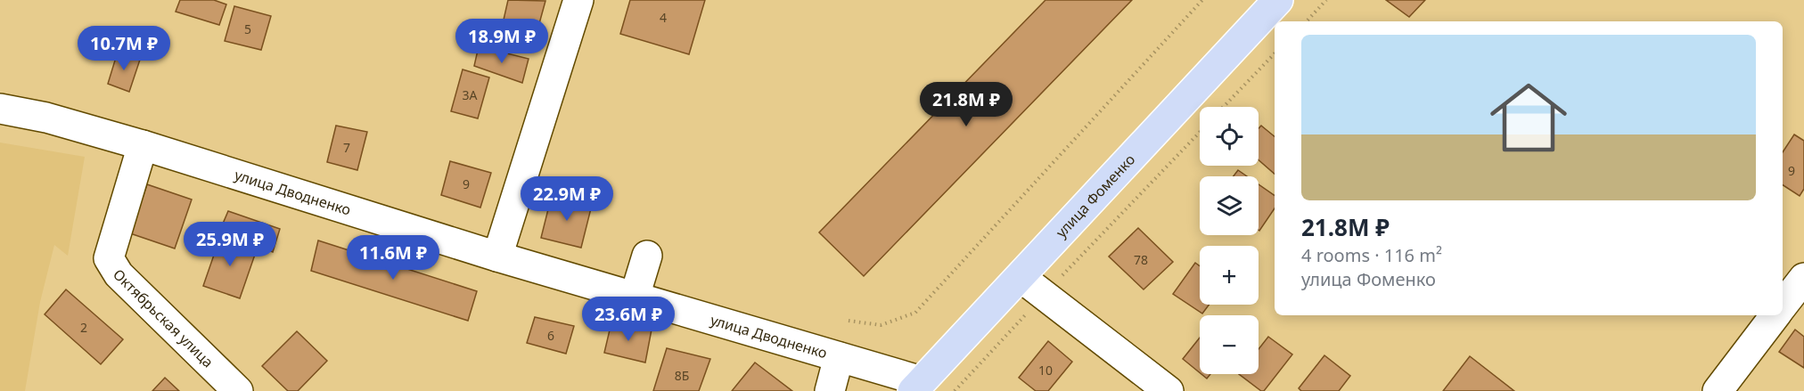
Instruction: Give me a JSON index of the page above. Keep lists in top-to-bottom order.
{
  "streets": {
    "main road": ["улица Фоменко"],
    "street": ["улица Дводненко", "Октябрьская улица"]
  },
  "crossings": [
    ["улица Дводненко", "улица Фоменко"],
    ["улица Дводненко", "Октябрьская улица"]
  ],
  "house_numbers": [
    "4",
    "5",
    "3А",
    "7",
    "9",
    "9",
    "78",
    "2",
    "6",
    "10",
    "8Б"
  ],
  "page": {
    "price": [
      "18.9M ₽",
      "10.7M ₽",
      "21.8M ₽",
      "22.9M ₽",
      "25.9M ₽",
      "11.6M ₽",
      "23.6M ₽"
    ],
    "list": [
      {
        "name": "21.8M ₽",
        "note": "4 rooms · 116 m² · улица Фоменко"
      }
    ],
    "map_buttons": ["+", "−"]
  }
}
